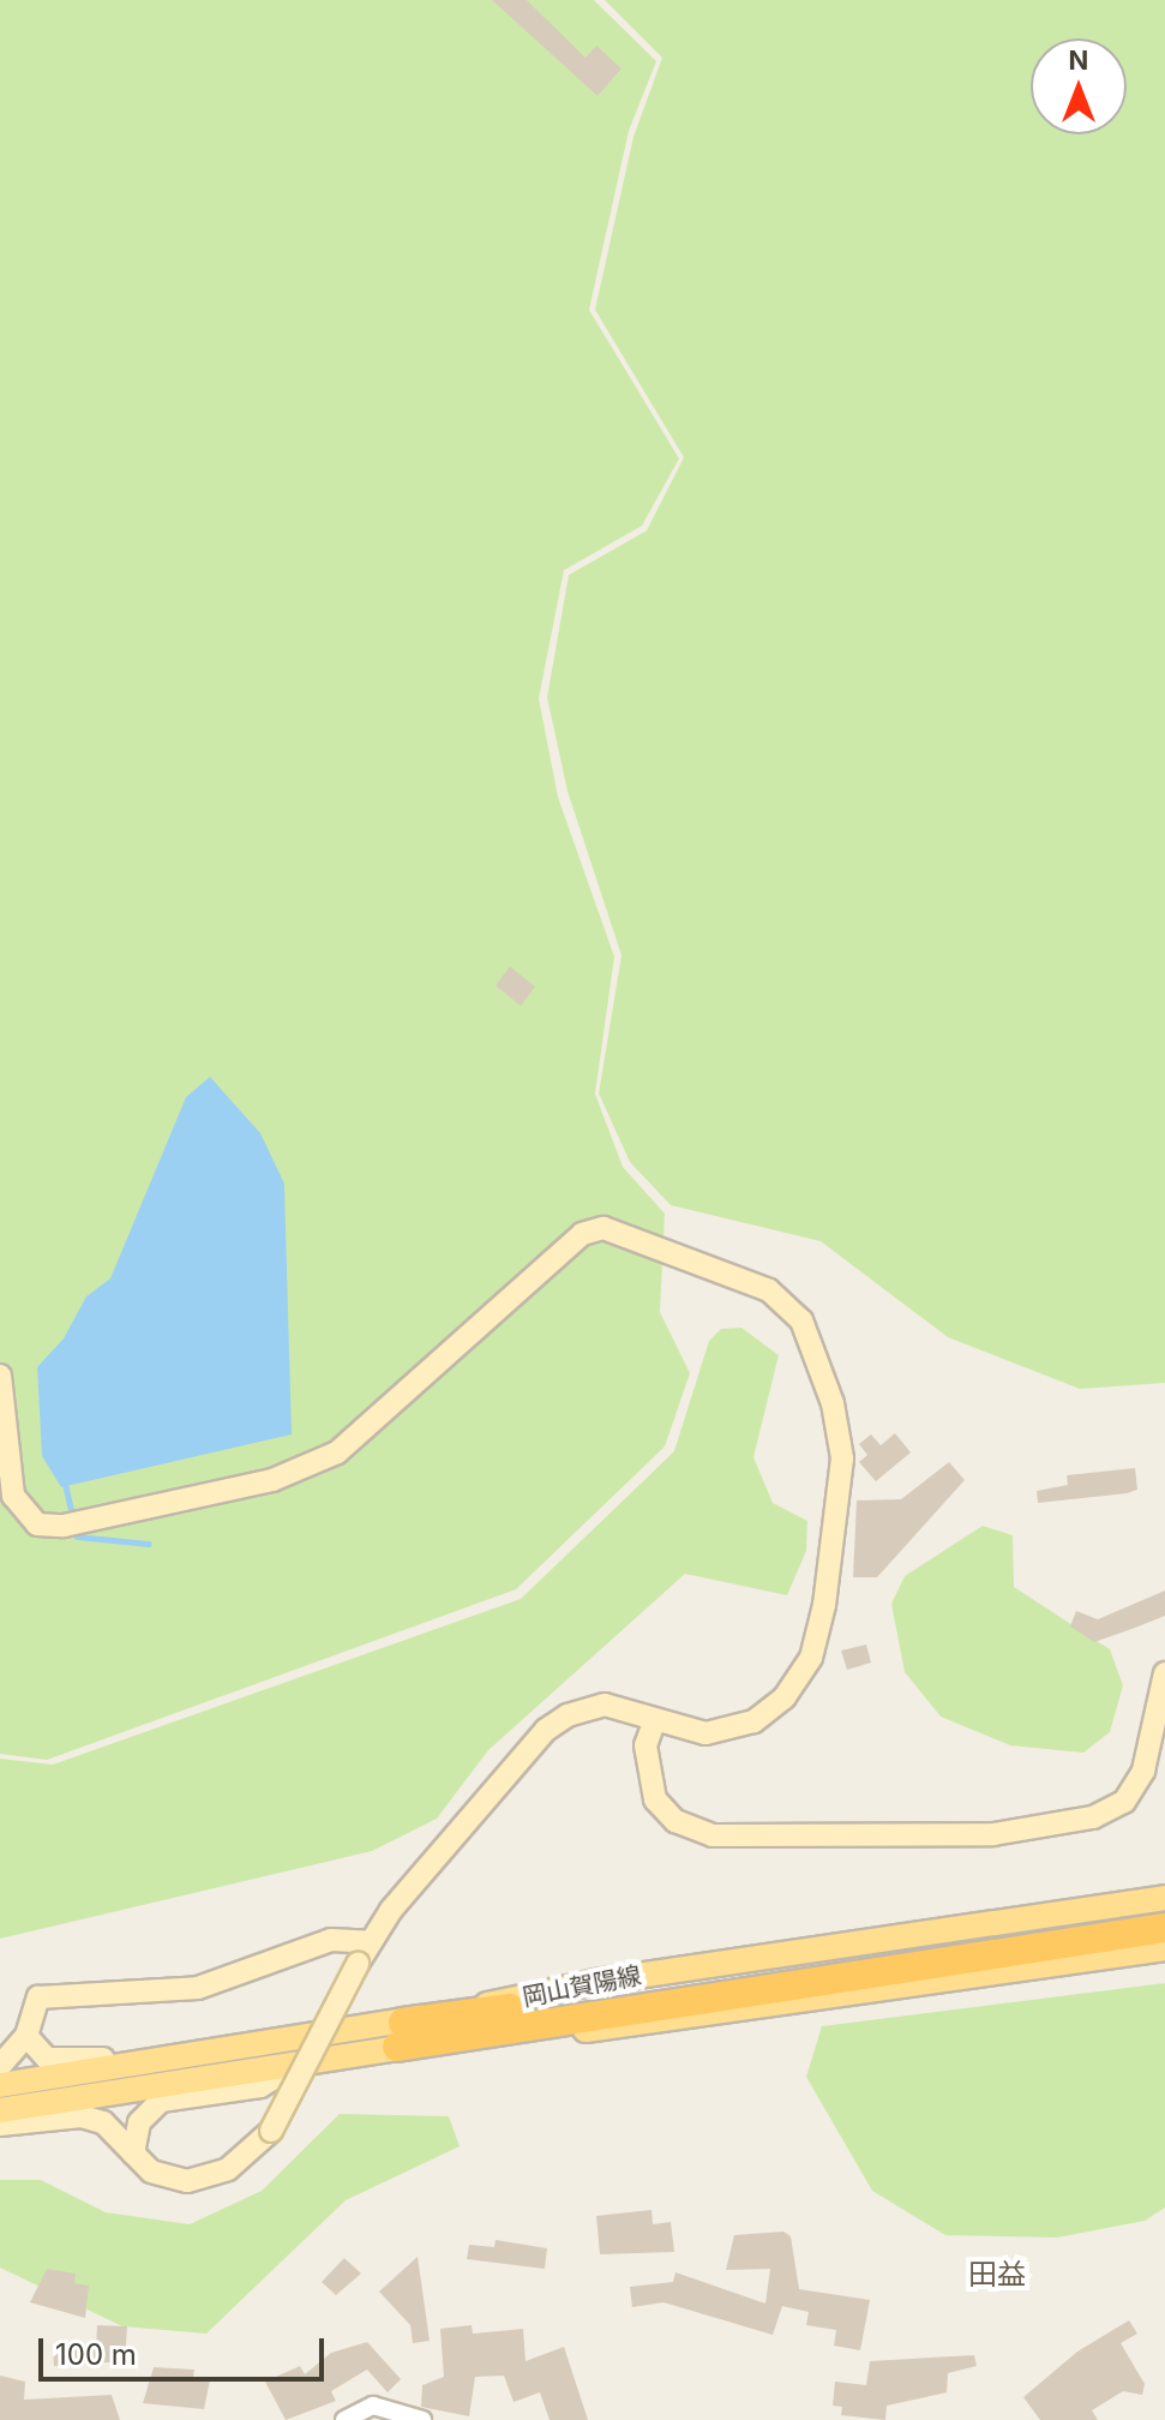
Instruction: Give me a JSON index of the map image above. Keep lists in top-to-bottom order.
{
  "streets": {
    "main road": ["岡山賀陽線"]
  },
  "districts": ["田益"],
  "scale_bar": "100 m",
  "north": "top"
}
